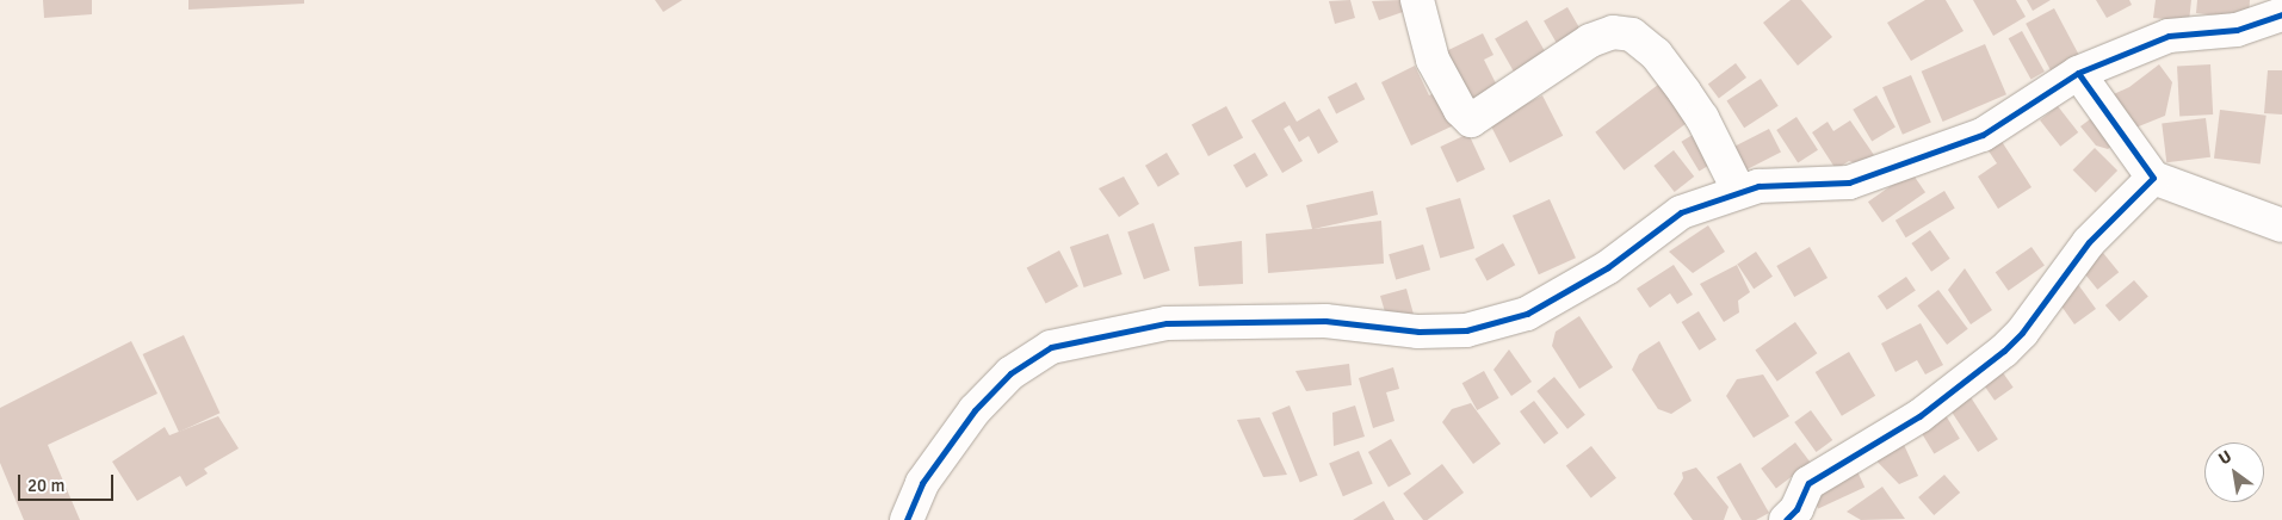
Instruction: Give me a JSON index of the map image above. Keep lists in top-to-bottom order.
{
  "scale_bar": "20 m",
  "north": "top left"
}
